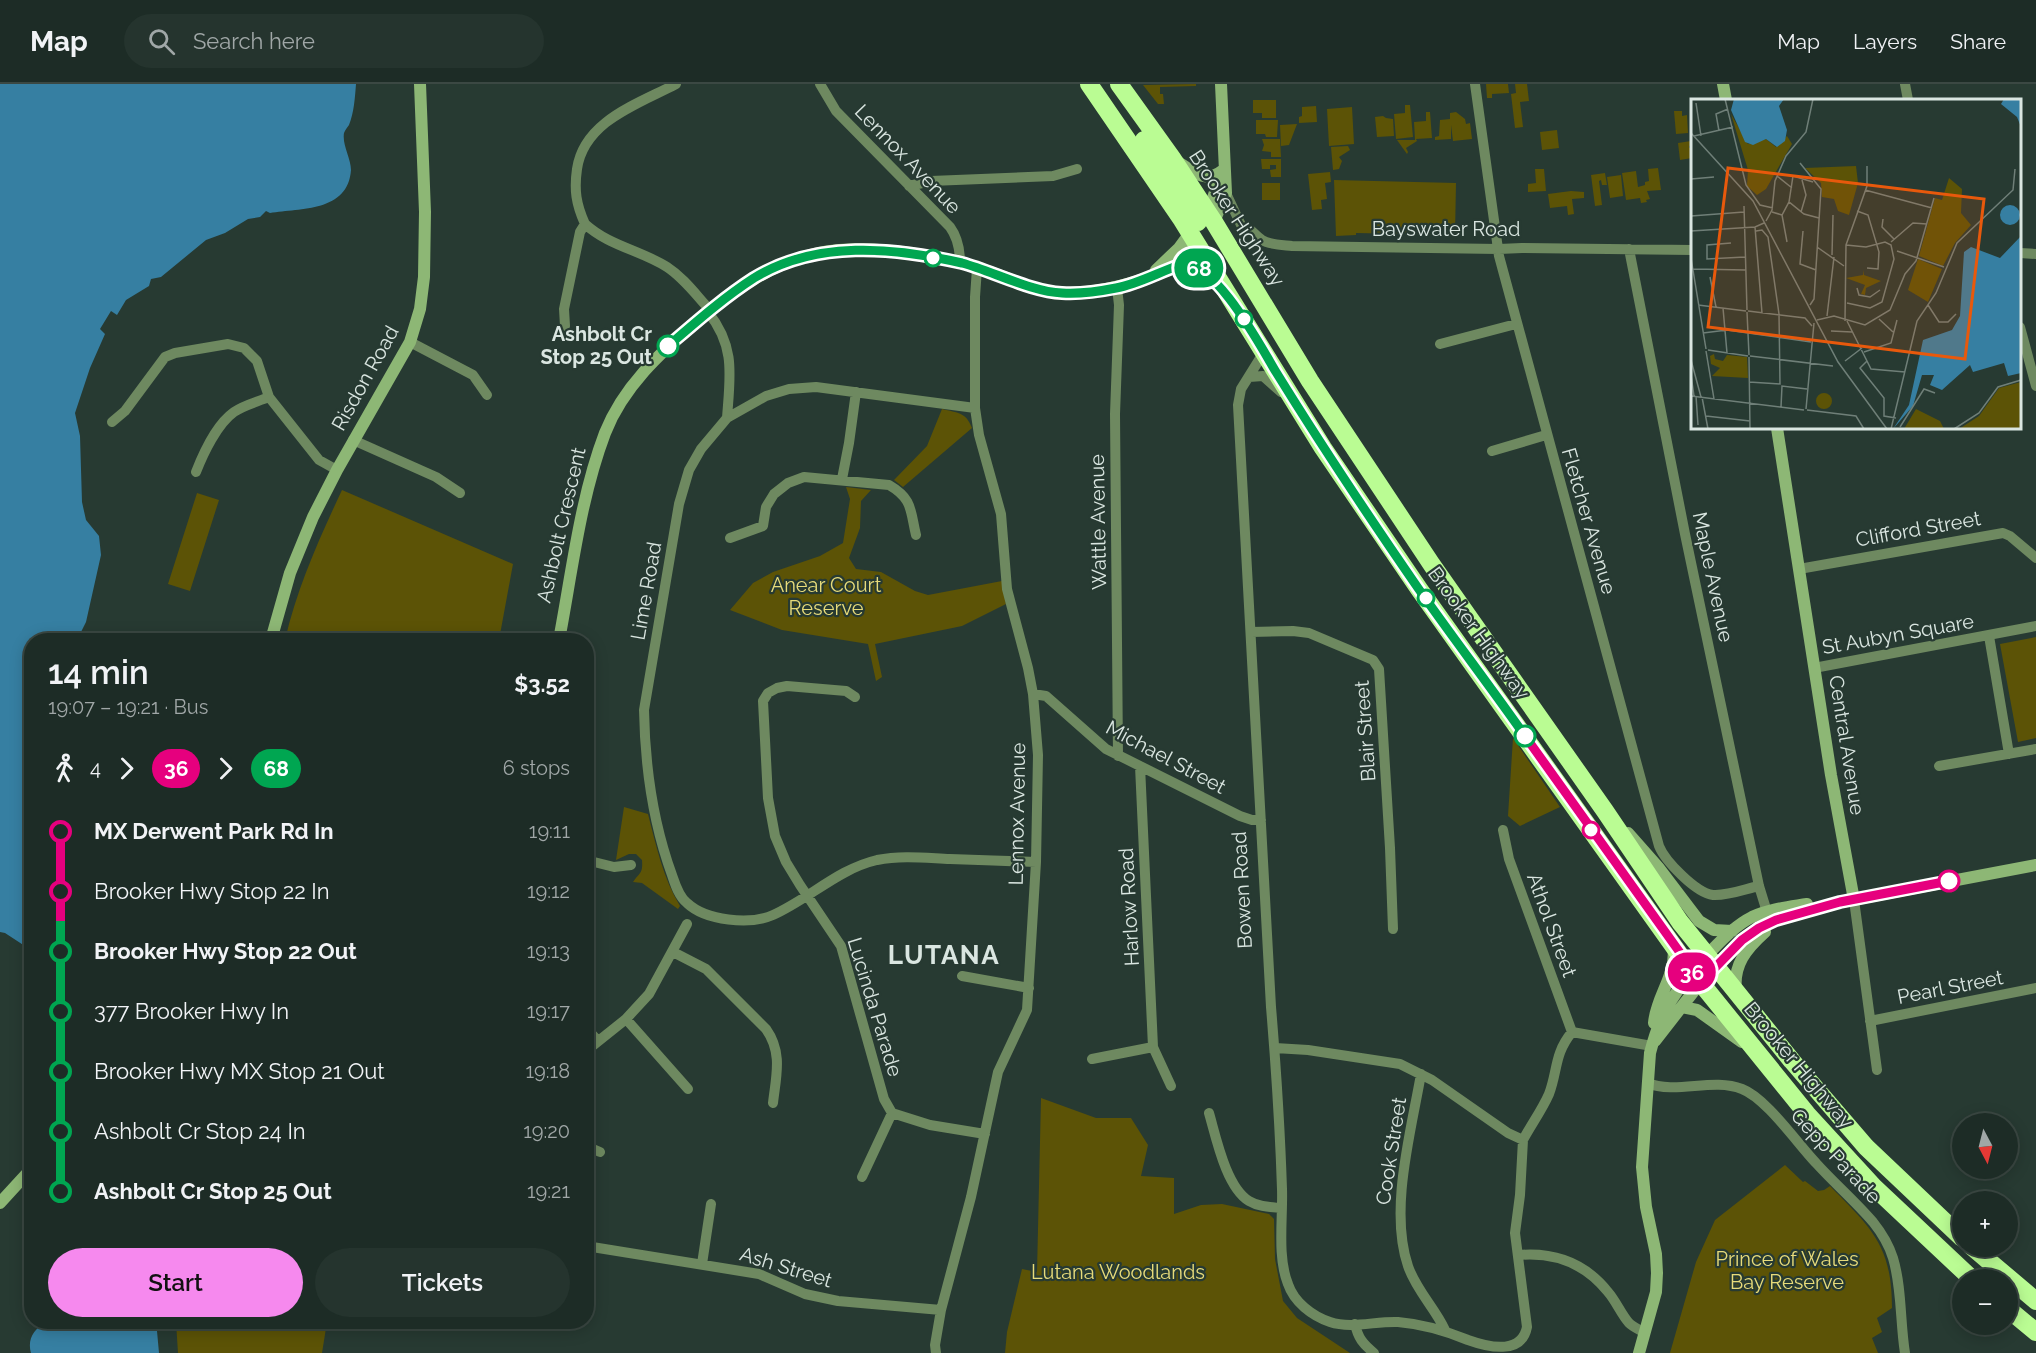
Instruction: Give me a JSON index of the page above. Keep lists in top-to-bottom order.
{
  "streets": {
    "highway": ["Brooker Highway"],
    "street": [
      "Lennox Avenue",
      "Bayswater Road",
      "Risdon Road",
      "Fletcher Avenue",
      "Wattle Avenue",
      "Ashbolt Crescent",
      "Clifford Street",
      "Maple Avenue",
      "Lime Road",
      "St Aubyn Square",
      "Blair Street",
      "Central Avenue",
      "Michael Street",
      "Bowen Road",
      "Harlow Road",
      "Athol Street",
      "Pearl Street",
      "Lucinda Parade",
      "Cook Street",
      "Gepp Parade",
      "Ash Street"
    ]
  },
  "crossings": [
    ["Lennox Avenue", "Ashbolt Crescent"],
    ["Lennox Avenue", "Lime Road"],
    ["Lennox Avenue", "Michael Street"],
    ["Lennox Avenue", "Ash Street"],
    ["Brooker Highway", "Ashbolt Crescent"],
    ["Brooker Highway", "Bowen Road"],
    ["Bayswater Road", "Fletcher Avenue"],
    ["Bayswater Road", "Maple Avenue"],
    ["Fletcher Avenue", "Maple Avenue"],
    ["Wattle Avenue", "Ashbolt Crescent"],
    ["Wattle Avenue", "Michael Street"],
    ["Clifford Street", "Central Avenue"],
    ["Lime Road", "Lucinda Parade"],
    ["St Aubyn Square", "Central Avenue"],
    ["Blair Street", "Bowen Road"],
    ["Central Avenue", "Pearl Street"],
    ["Michael Street", "Bowen Road"],
    ["Michael Street", "Harlow Road"],
    ["Bowen Road", "Cook Street"]
  ],
  "districts": ["LUTANA"],
  "parks": ["Anear Court Reserve", "Prince of Wales Bay Reserve", "Lutana Woodlands"],
  "places": ["Ashbolt Cr Stop 25 Out"],
  "lines": ["bus line 68", "bus line 36"],
  "north": "bottom",
  "page": {
    "header": "Map",
    "search": "Search here",
    "nav": ["Map", "Layers", "Share"],
    "on_map": ["36", "68"],
    "heading": ["14 min", "19:07 – 19:21 · Bus", "$3.52"],
    "legs": [
      "4",
      "36",
      "68",
      "6 stops"
    ],
    "list": [
      {
        "name": "MX Derwent Park Rd In",
        "value": "19:11"
      },
      {
        "name": "Brooker Hwy Stop 22 In",
        "value": "19:12"
      },
      {
        "name": "Brooker Hwy Stop 22 Out",
        "value": "19:13"
      },
      {
        "name": "377 Brooker Hwy In",
        "value": "19:17"
      },
      {
        "name": "Brooker Hwy MX Stop 21 Out",
        "value": "19:18"
      },
      {
        "name": "Ashbolt Cr Stop 24 In",
        "value": "19:20"
      },
      {
        "name": "Ashbolt Cr Stop 25 Out",
        "value": "19:21"
      }
    ],
    "map_buttons": ["+", "−"],
    "buttons": ["Start", "Tickets"]
  }
}
